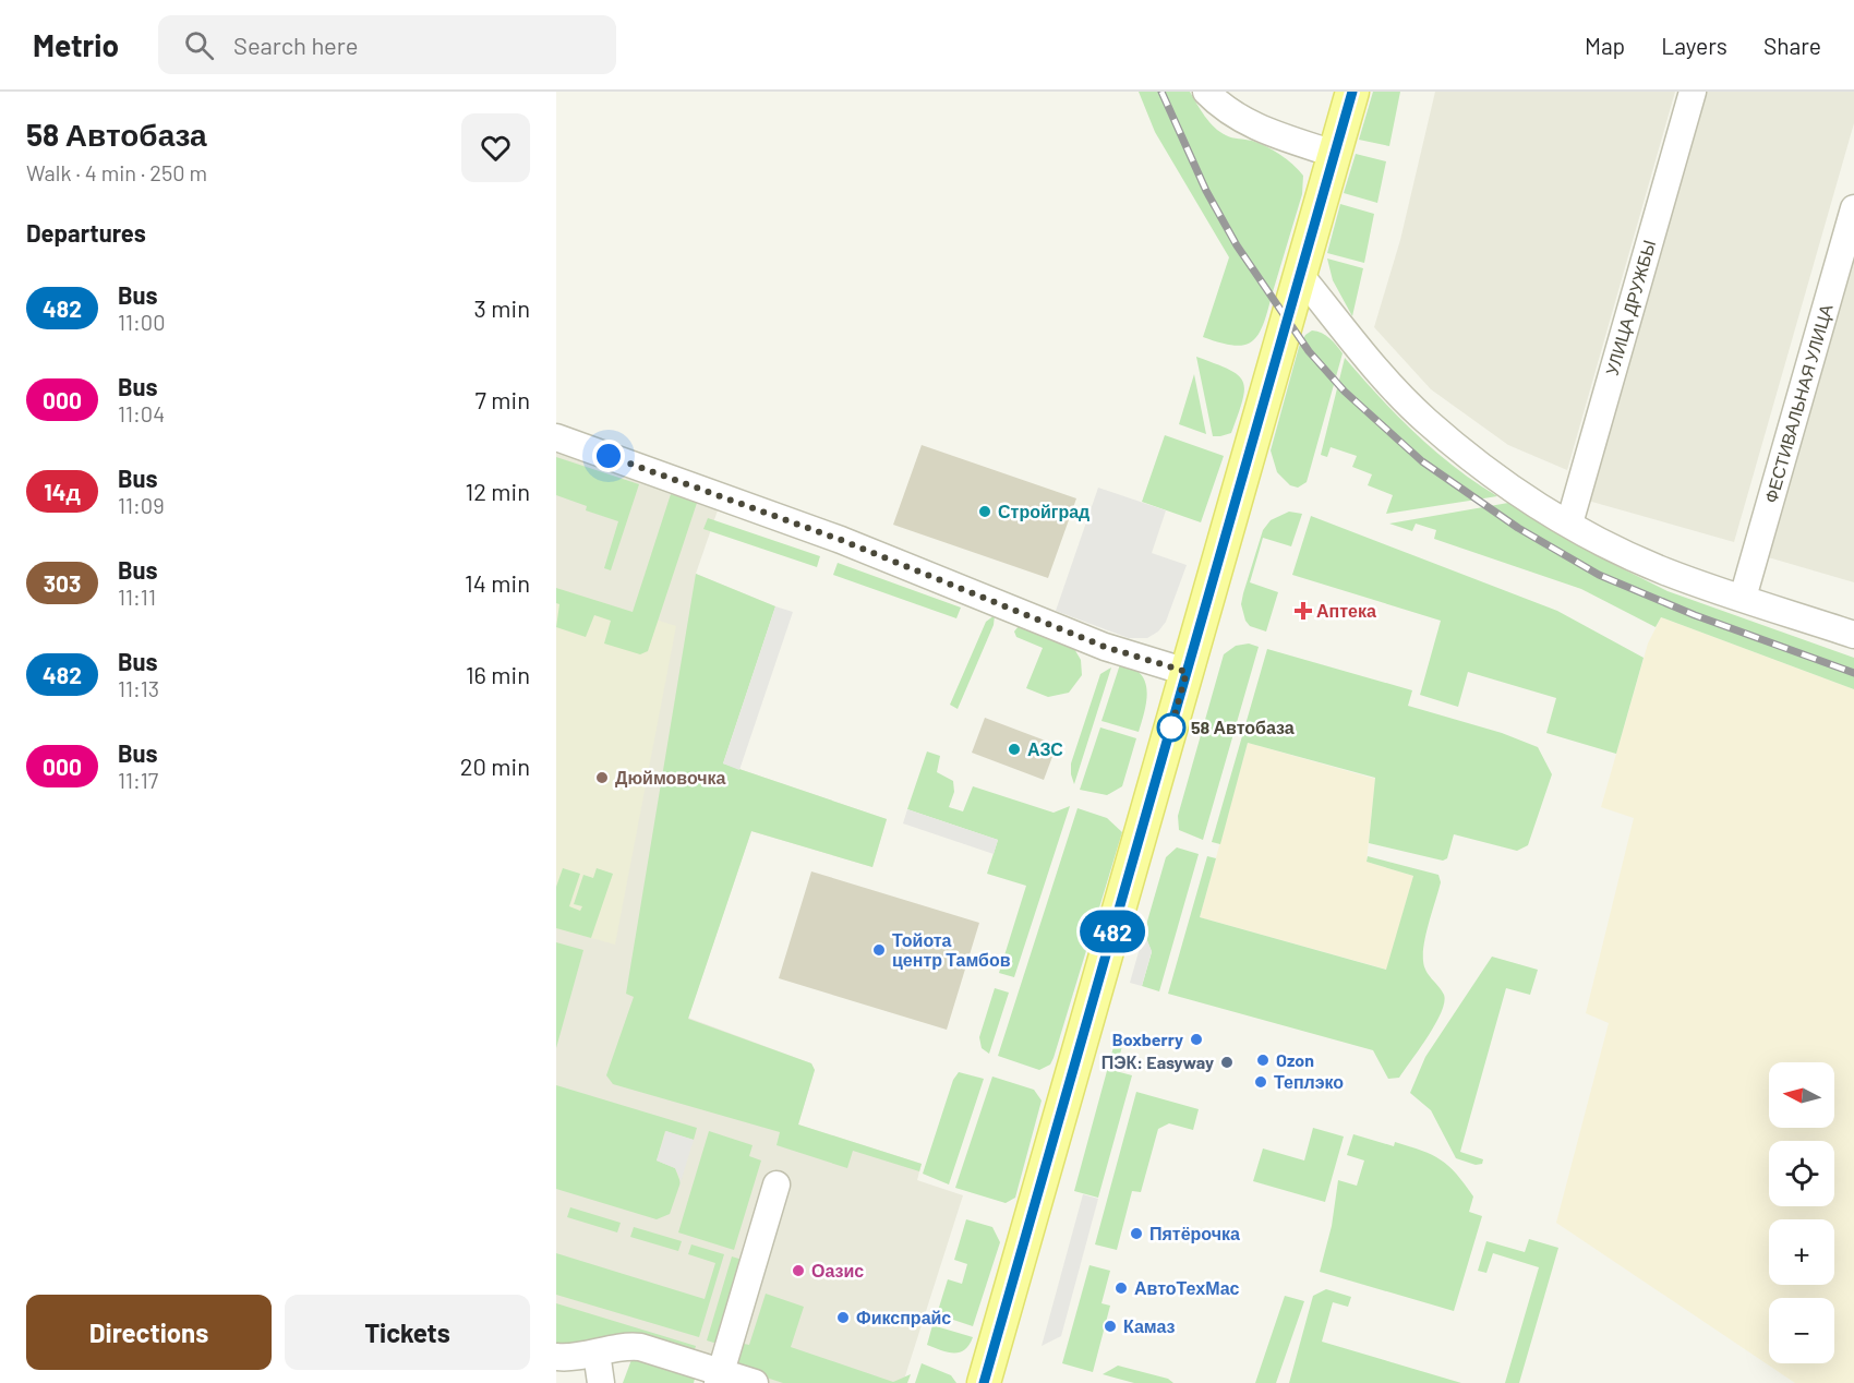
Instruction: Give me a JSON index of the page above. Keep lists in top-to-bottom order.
{
  "streets": {
    "street": ["УЛИЦА ДРУЖБЫ", "ФЕСТИВАЛЬНАЯ УЛИЦА"]
  },
  "places": {
    "other": [
      "Стройград",
      "58 Автобаза",
      "АЗС",
      "Дюймовочка",
      "Тойота центр Тамбов",
      "Boxberry",
      "Ozon",
      "ПЭК: Easyway",
      "Теплэко",
      "Пятёрочка",
      "Оазис",
      "АвтоТехМас",
      "Фикспрайс",
      "Камаз"
    ],
    "health": ["Аптека"]
  },
  "lines": ["bus line 482"],
  "north": "left",
  "page": {
    "header": "Metrio",
    "search": "Search here",
    "nav": ["Map", "Layers", "Share"],
    "heading": [
      ["58 Автобаза", "Walk · 4 min · 250 m"],
      "Departures"
    ],
    "on_map": "482",
    "list": [
      {
        "mark": "482",
        "name": "Bus",
        "note": "11:00",
        "value": "3 min"
      },
      {
        "mark": "000",
        "name": "Bus",
        "note": "11:04",
        "value": "7 min"
      },
      {
        "mark": "14д",
        "name": "Bus",
        "note": "11:09",
        "value": "12 min"
      },
      {
        "mark": "303",
        "name": "Bus",
        "note": "11:11",
        "value": "14 min"
      },
      {
        "mark": "482",
        "name": "Bus",
        "note": "11:13",
        "value": "16 min"
      },
      {
        "mark": "000",
        "name": "Bus",
        "note": "11:17",
        "value": "20 min"
      }
    ],
    "map_buttons": ["+", "−"],
    "buttons": ["Directions", "Tickets"]
  }
}
